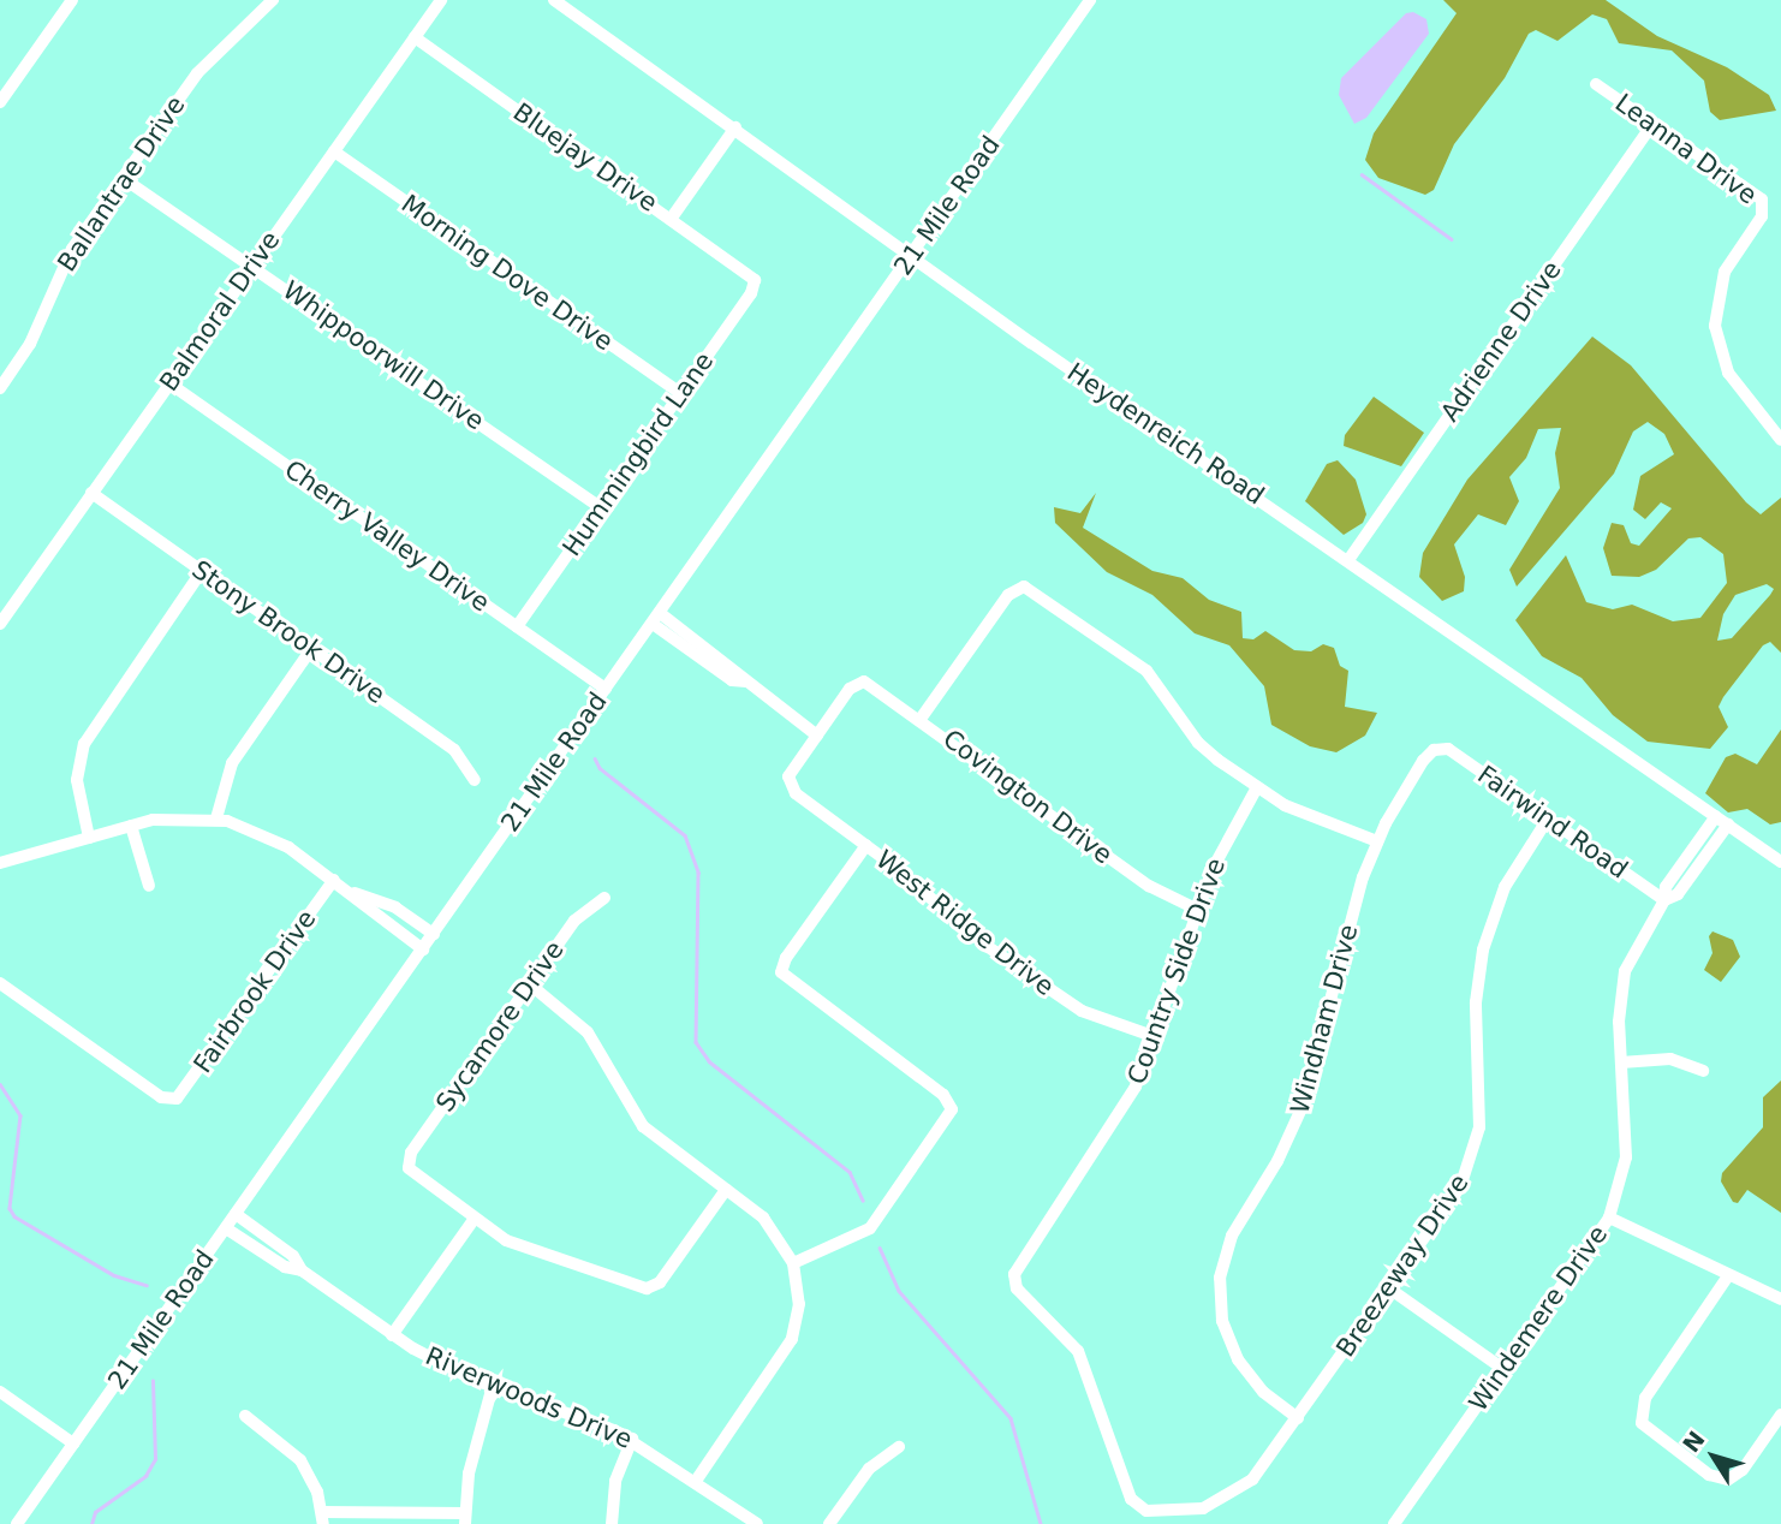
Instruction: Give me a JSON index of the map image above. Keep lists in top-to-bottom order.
{
  "streets": {
    "street": [
      "Leanna Drive",
      "Bluejay Drive",
      "Ballantrae Drive",
      "21 Mile Road",
      "Morning Dove Drive",
      "Balmoral Drive",
      "Adrienne Drive",
      "Whippoorwill Drive",
      "Heydenreich Road",
      "Hummingbird Lane",
      "Cherry Valley Drive",
      "Stony Brook Drive",
      "Covington Drive",
      "Fairwind Road",
      "West Ridge Drive",
      "Country Side Drive",
      "Fairbrook Drive",
      "Windham Drive",
      "Sycamore Drive",
      "Breezeway Drive",
      "Windemere Drive",
      "Riverwoods Drive"
    ]
  },
  "crossings": [
    ["Leanna Drive", "Adrienne Drive"],
    ["Bluejay Drive", "Balmoral Drive"],
    ["Bluejay Drive", "Hummingbird Lane"],
    ["Ballantrae Drive", "Whippoorwill Drive"],
    ["21 Mile Road", "Heydenreich Road"],
    ["21 Mile Road", "Cherry Valley Drive"],
    ["21 Mile Road", "Riverwoods Drive"],
    ["Morning Dove Drive", "Balmoral Drive"],
    ["Morning Dove Drive", "Hummingbird Lane"],
    ["Balmoral Drive", "Whippoorwill Drive"],
    ["Balmoral Drive", "Cherry Valley Drive"],
    ["Balmoral Drive", "Stony Brook Drive"],
    ["Adrienne Drive", "Heydenreich Road"],
    ["Whippoorwill Drive", "Hummingbird Lane"],
    ["Heydenreich Road", "Windemere Drive"],
    ["Hummingbird Lane", "Cherry Valley Drive"],
    ["Covington Drive", "West Ridge Drive"],
    ["Covington Drive", "Country Side Drive"],
    ["Fairwind Road", "Windham Drive"],
    ["Fairwind Road", "Breezeway Drive"],
    ["Fairwind Road", "Windemere Drive"],
    ["West Ridge Drive", "Country Side Drive"],
    ["Country Side Drive", "Breezeway Drive"],
    ["Windham Drive", "Breezeway Drive"]
  ],
  "north": "top left"
}
